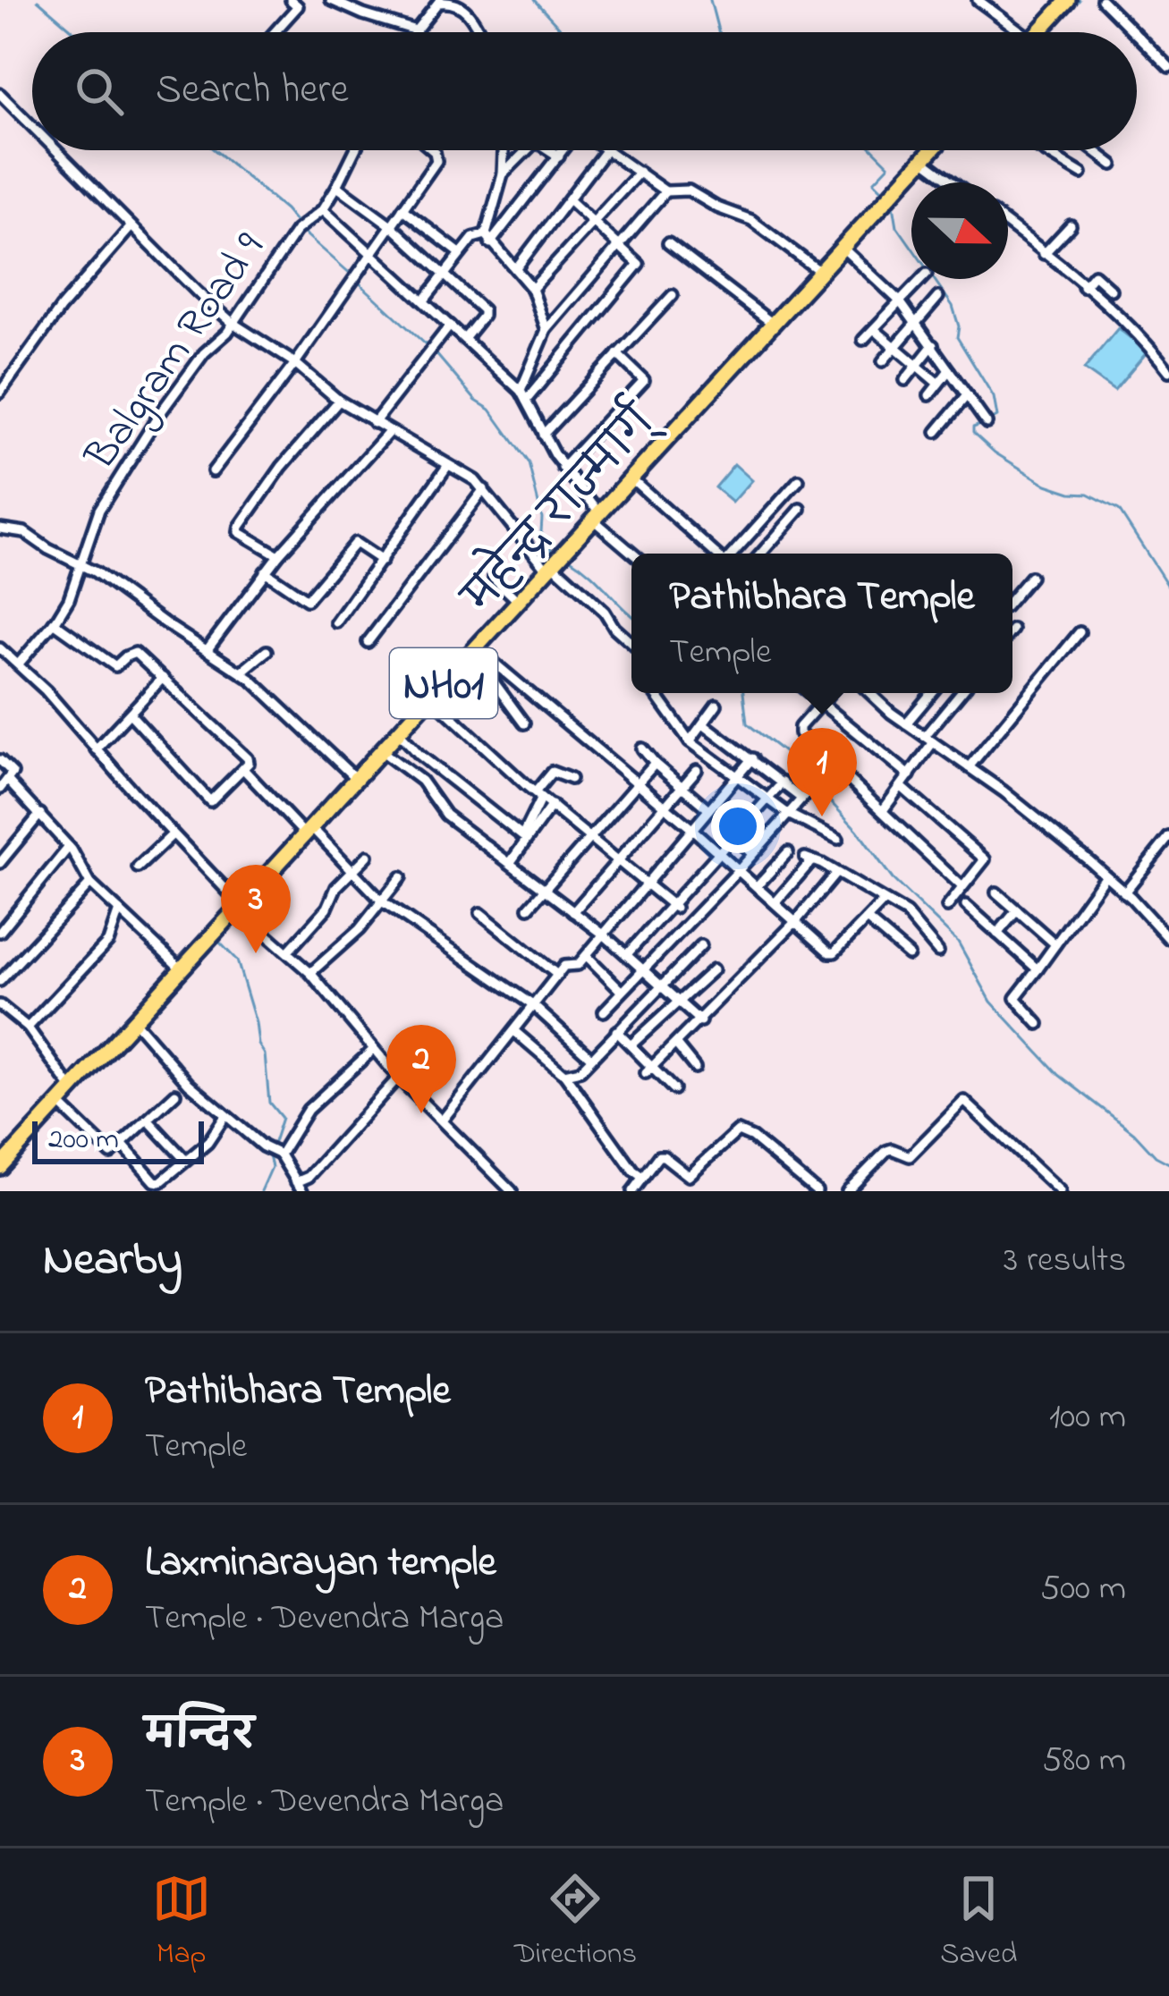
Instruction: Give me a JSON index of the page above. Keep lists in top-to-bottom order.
{
  "streets": {
    "highway": ["महेन्द्र राज्मार्ग्", "NH01"],
    "street": ["Balgram Road 9"]
  },
  "scale_bar": "200 m",
  "north": "right",
  "page": {
    "search": "Search here",
    "popup": ["Pathibhara Temple", "Temple"],
    "pins": ["1", "3", "2"],
    "scale": "200 m",
    "heading": ["Nearby", "3 results"],
    "list": [
      {
        "mark": "1",
        "name": "Pathibhara Temple",
        "note": "Temple",
        "value": "100 m"
      },
      {
        "mark": "2",
        "name": "Laxminarayan temple",
        "note": "Temple · Devendra Marga",
        "value": "500 m"
      },
      {
        "mark": "3",
        "name": "मन्दिर",
        "note": "Temple · Devendra Marga",
        "value": "580 m"
      }
    ],
    "nav": ["Map", "Directions", "Saved"]
  }
}
